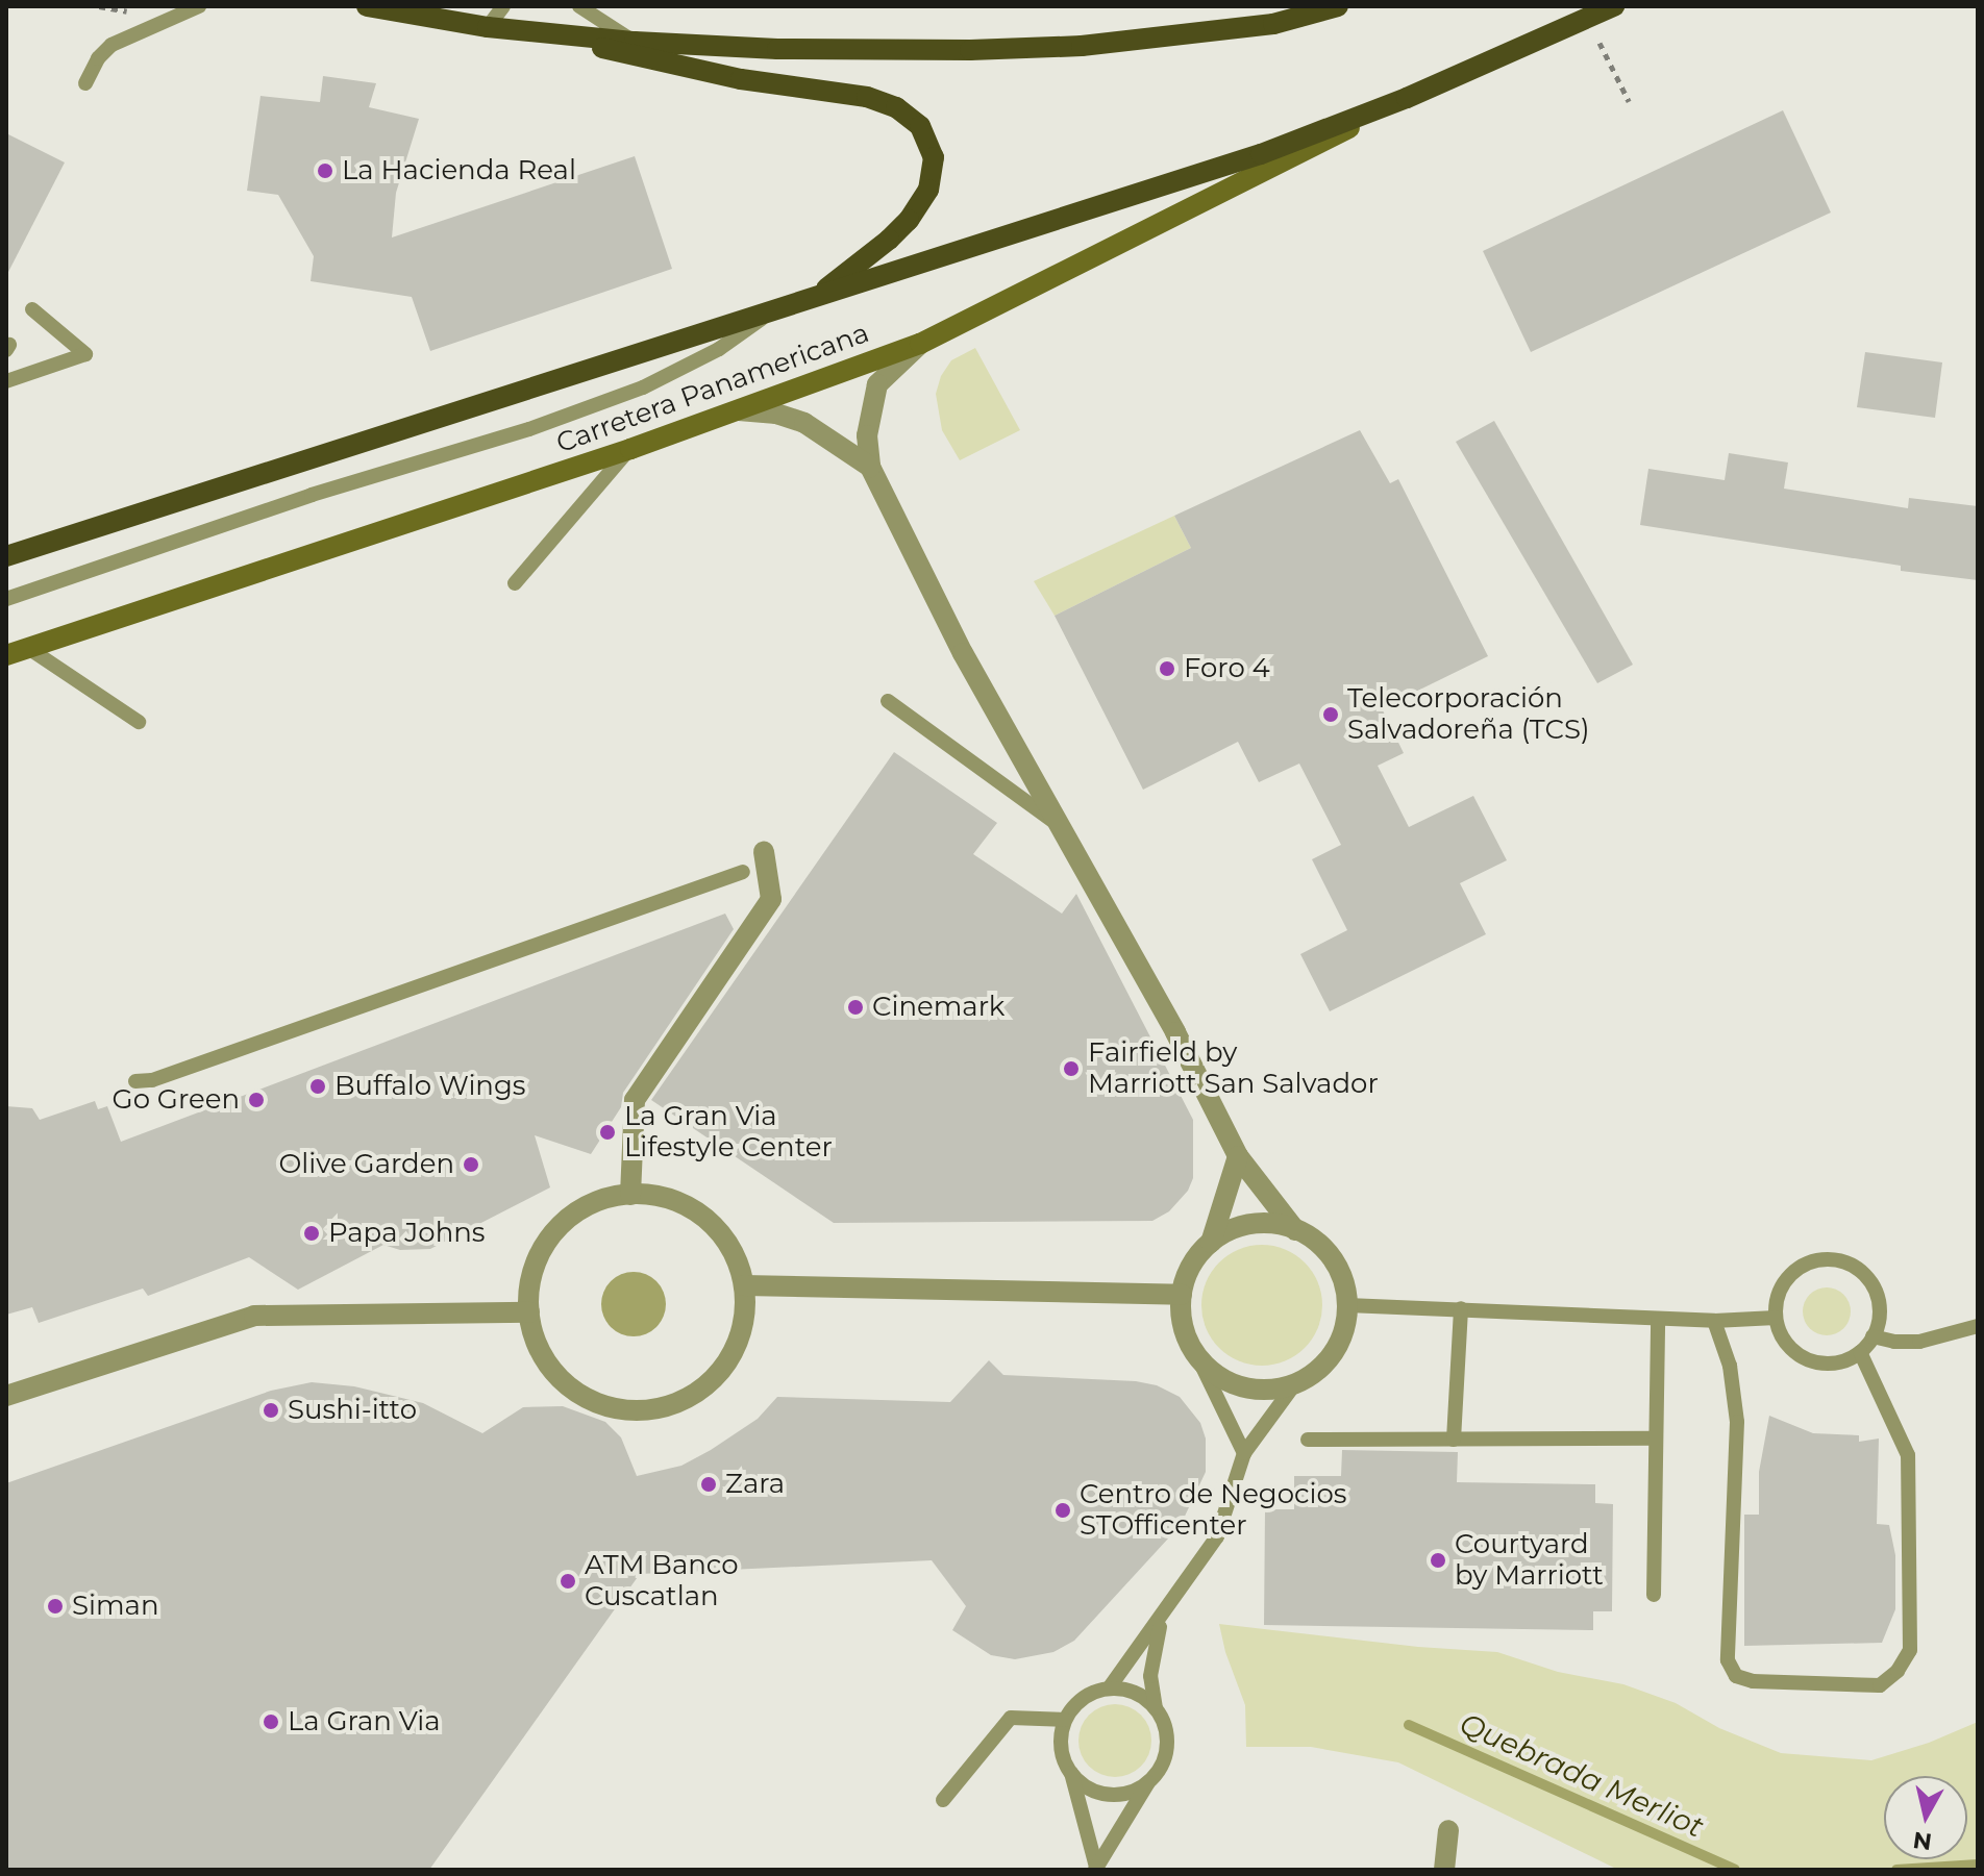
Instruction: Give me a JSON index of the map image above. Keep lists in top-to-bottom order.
{
  "streets": {
    "main road": ["Carretera Panamericana"]
  },
  "water": ["Quebrada Merliot"],
  "places": [
    "La Hacienda Real",
    "Foro 4",
    "Telecorporación Salvadoreña (TCS)",
    "Cinemark",
    "Fairfield by Marriott San Salvador",
    "Buffalo Wings",
    "Go Green",
    "La Gran Via Lifestyle Center",
    "Olive Garden",
    "Papa Johns",
    "Sushi-itto",
    "Zara",
    "Centro de Negocios STOfficenter",
    "Courtyard by Marriott",
    "ATM Banco Cuscatlan",
    "Siman",
    "La Gran Via"
  ],
  "north": "bottom"
}
